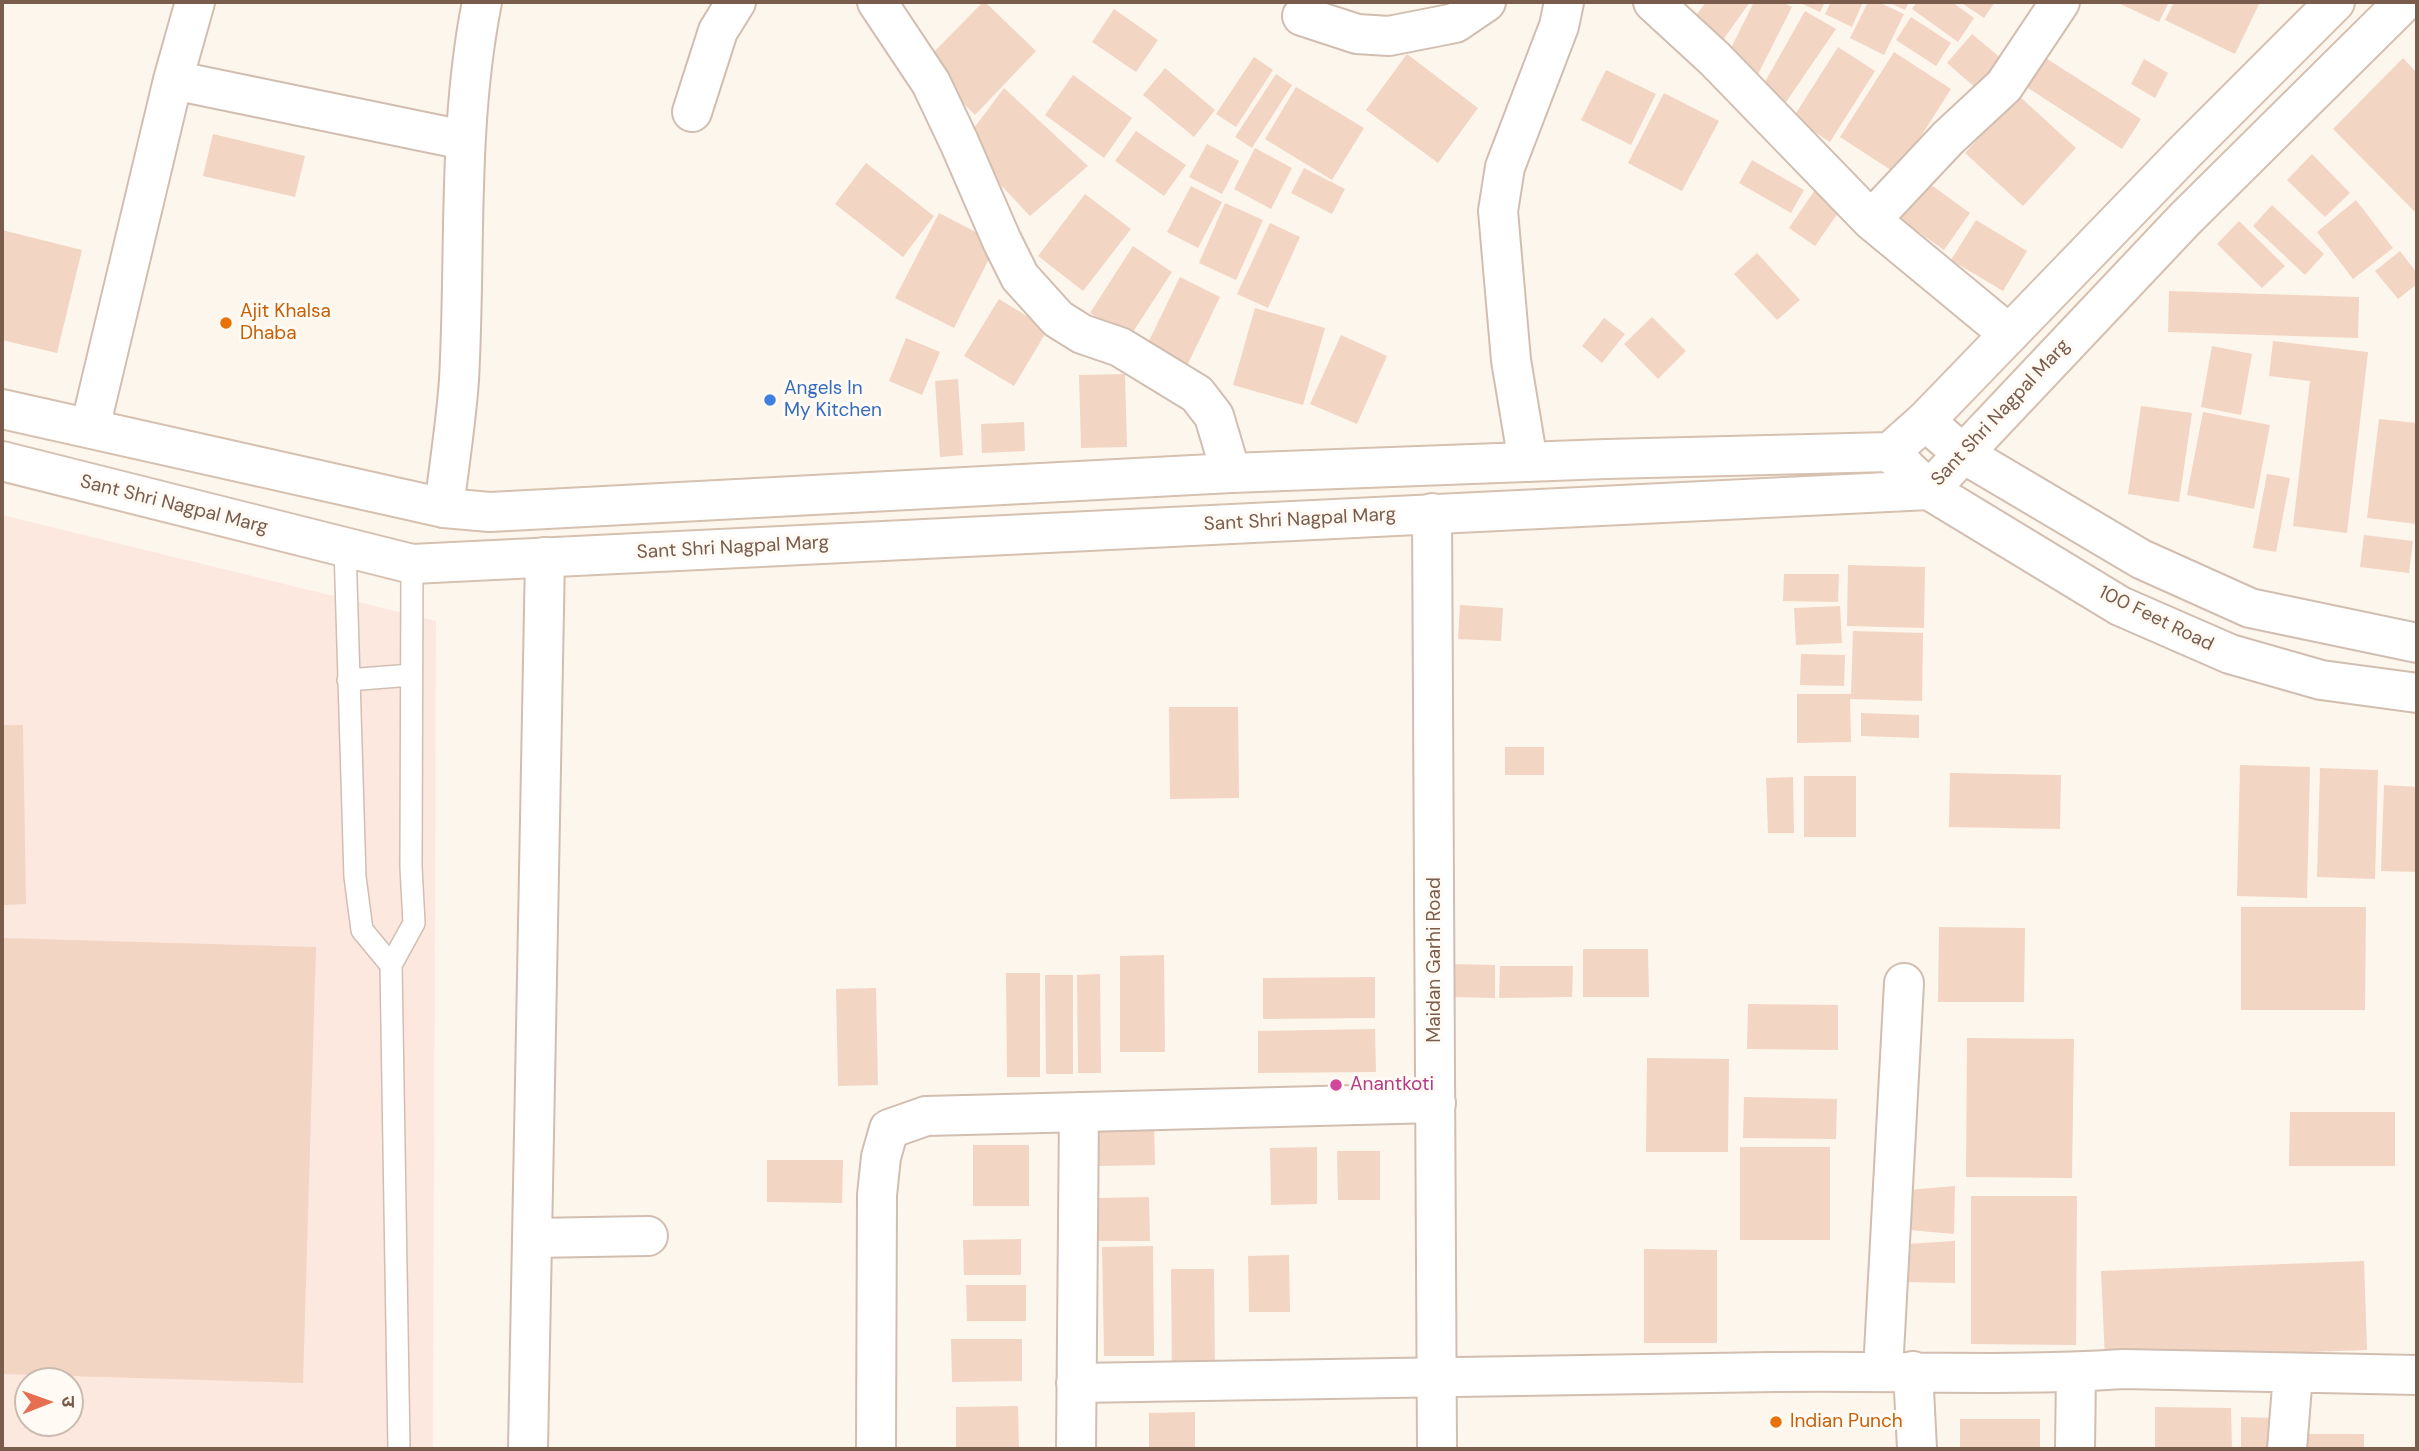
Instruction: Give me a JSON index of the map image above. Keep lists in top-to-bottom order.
{
  "streets": {
    "street": ["Sant Shri Nagpal Marg", "100 Feet Road", "Maidan Garhi Road"]
  },
  "crossings": [
    ["Sant Shri Nagpal Marg", "100 Feet Road"],
    ["Sant Shri Nagpal Marg", "Maidan Garhi Road"]
  ],
  "places": [
    "Ajit Khalsa Dhaba",
    "Angels In My Kitchen",
    "Anantkoti",
    "Indian Punch"
  ],
  "north": "right"
}
